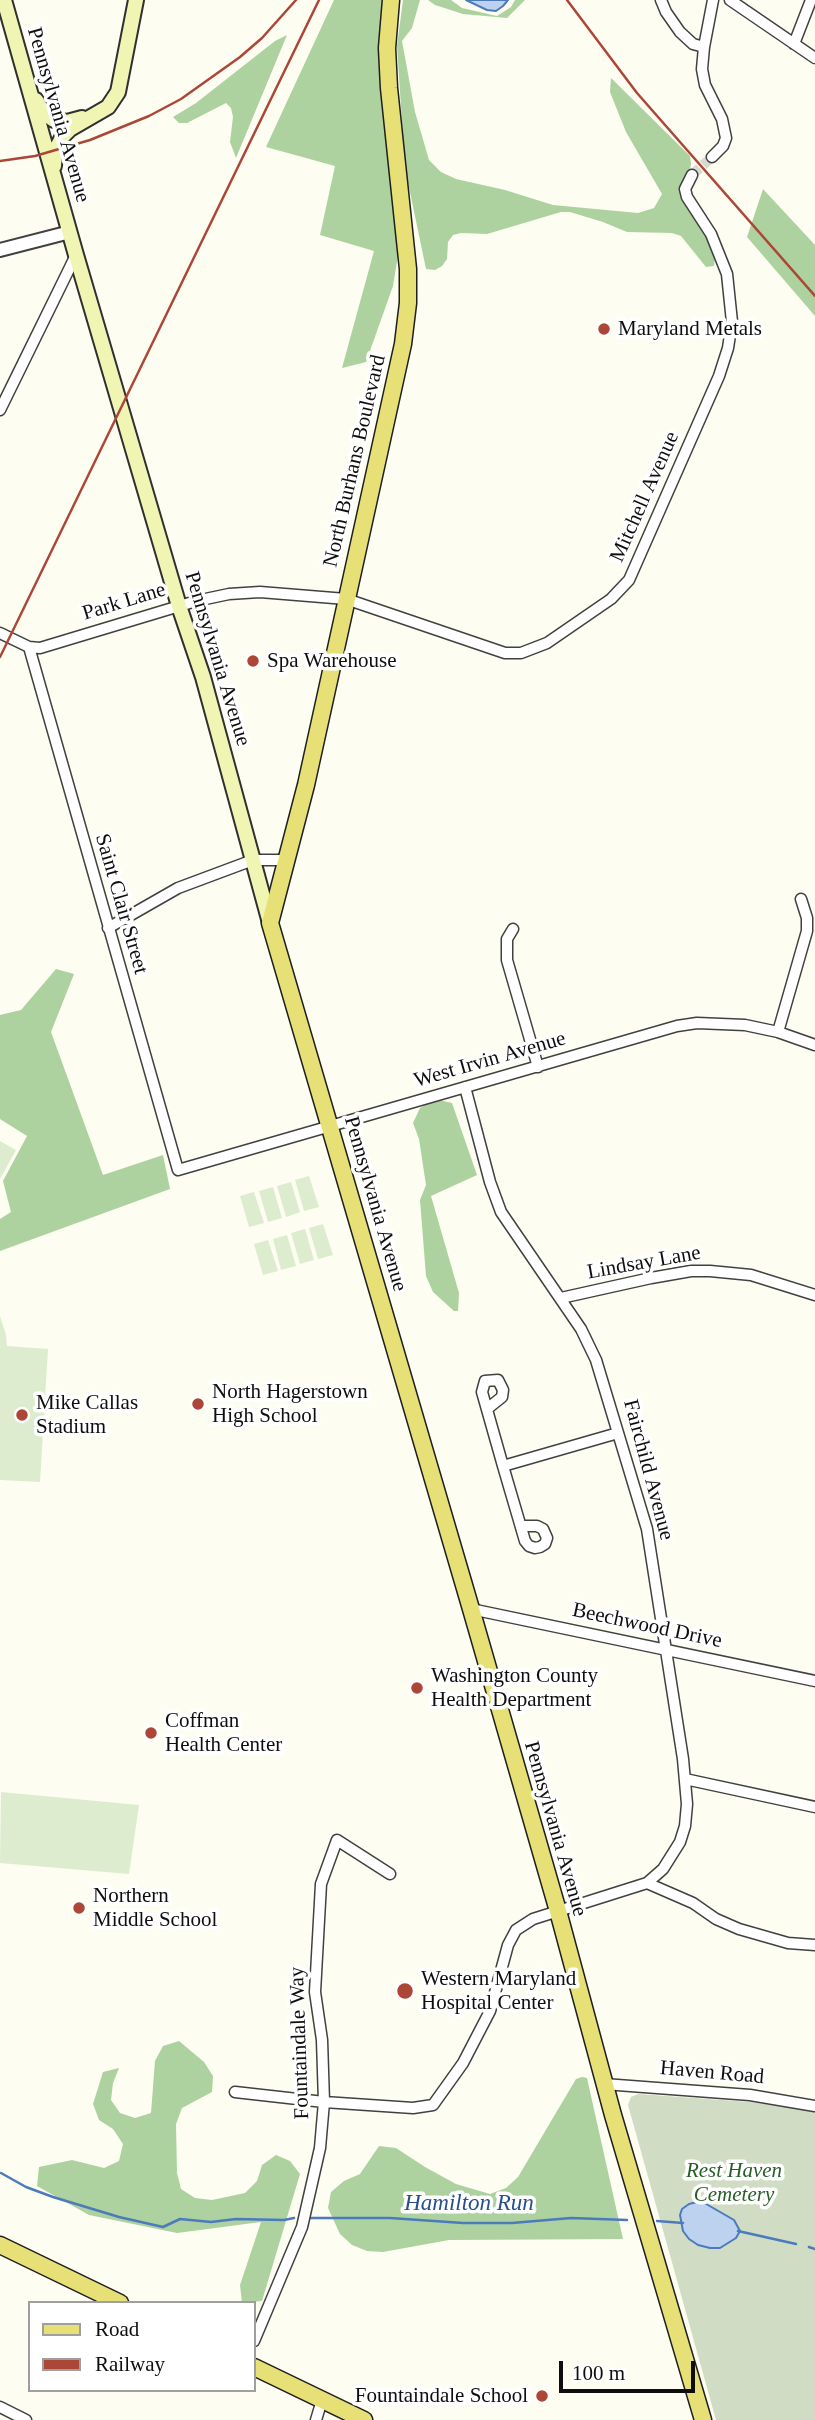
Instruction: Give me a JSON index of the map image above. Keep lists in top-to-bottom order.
{
  "streets": {
    "main road": ["Pennsylvania Avenue", "North Burhans Boulevard"],
    "street": [
      "Mitchell Avenue",
      "Park Lane",
      "Saint Clair Street",
      "West Irvin Avenue",
      "Lindsay Lane",
      "Fairchild Avenue",
      "Beechwood Drive",
      "Fountaindale Way",
      "Haven Road"
    ]
  },
  "crossings": [
    ["Pennsylvania Avenue", "North Burhans Boulevard"],
    ["Pennsylvania Avenue", "Park Lane"],
    ["Pennsylvania Avenue", "West Irvin Avenue"],
    ["Pennsylvania Avenue", "Beechwood Drive"],
    ["Pennsylvania Avenue", "Haven Road"],
    ["North Burhans Boulevard", "Mitchell Avenue"],
    ["North Burhans Boulevard", "Park Lane"],
    ["Mitchell Avenue", "Park Lane"],
    ["Park Lane", "Saint Clair Street"],
    ["Saint Clair Street", "West Irvin Avenue"],
    ["West Irvin Avenue", "Fairchild Avenue"],
    ["Lindsay Lane", "Fairchild Avenue"],
    ["Fairchild Avenue", "Beechwood Drive"]
  ],
  "water": ["Hamilton Run"],
  "parks": ["Rest Haven Cemetery"],
  "places": [
    "Maryland Metals",
    "Spa Warehouse",
    "North Hagerstown High School",
    "Mike Callas Stadium",
    "Washington County Health Department",
    "Coffman Health Center",
    "Northern Middle School",
    "Western Maryland Hospital Center",
    "Fountaindale School"
  ],
  "legend": ["Road", "Railway"],
  "scale_bar": "100 m"
}
